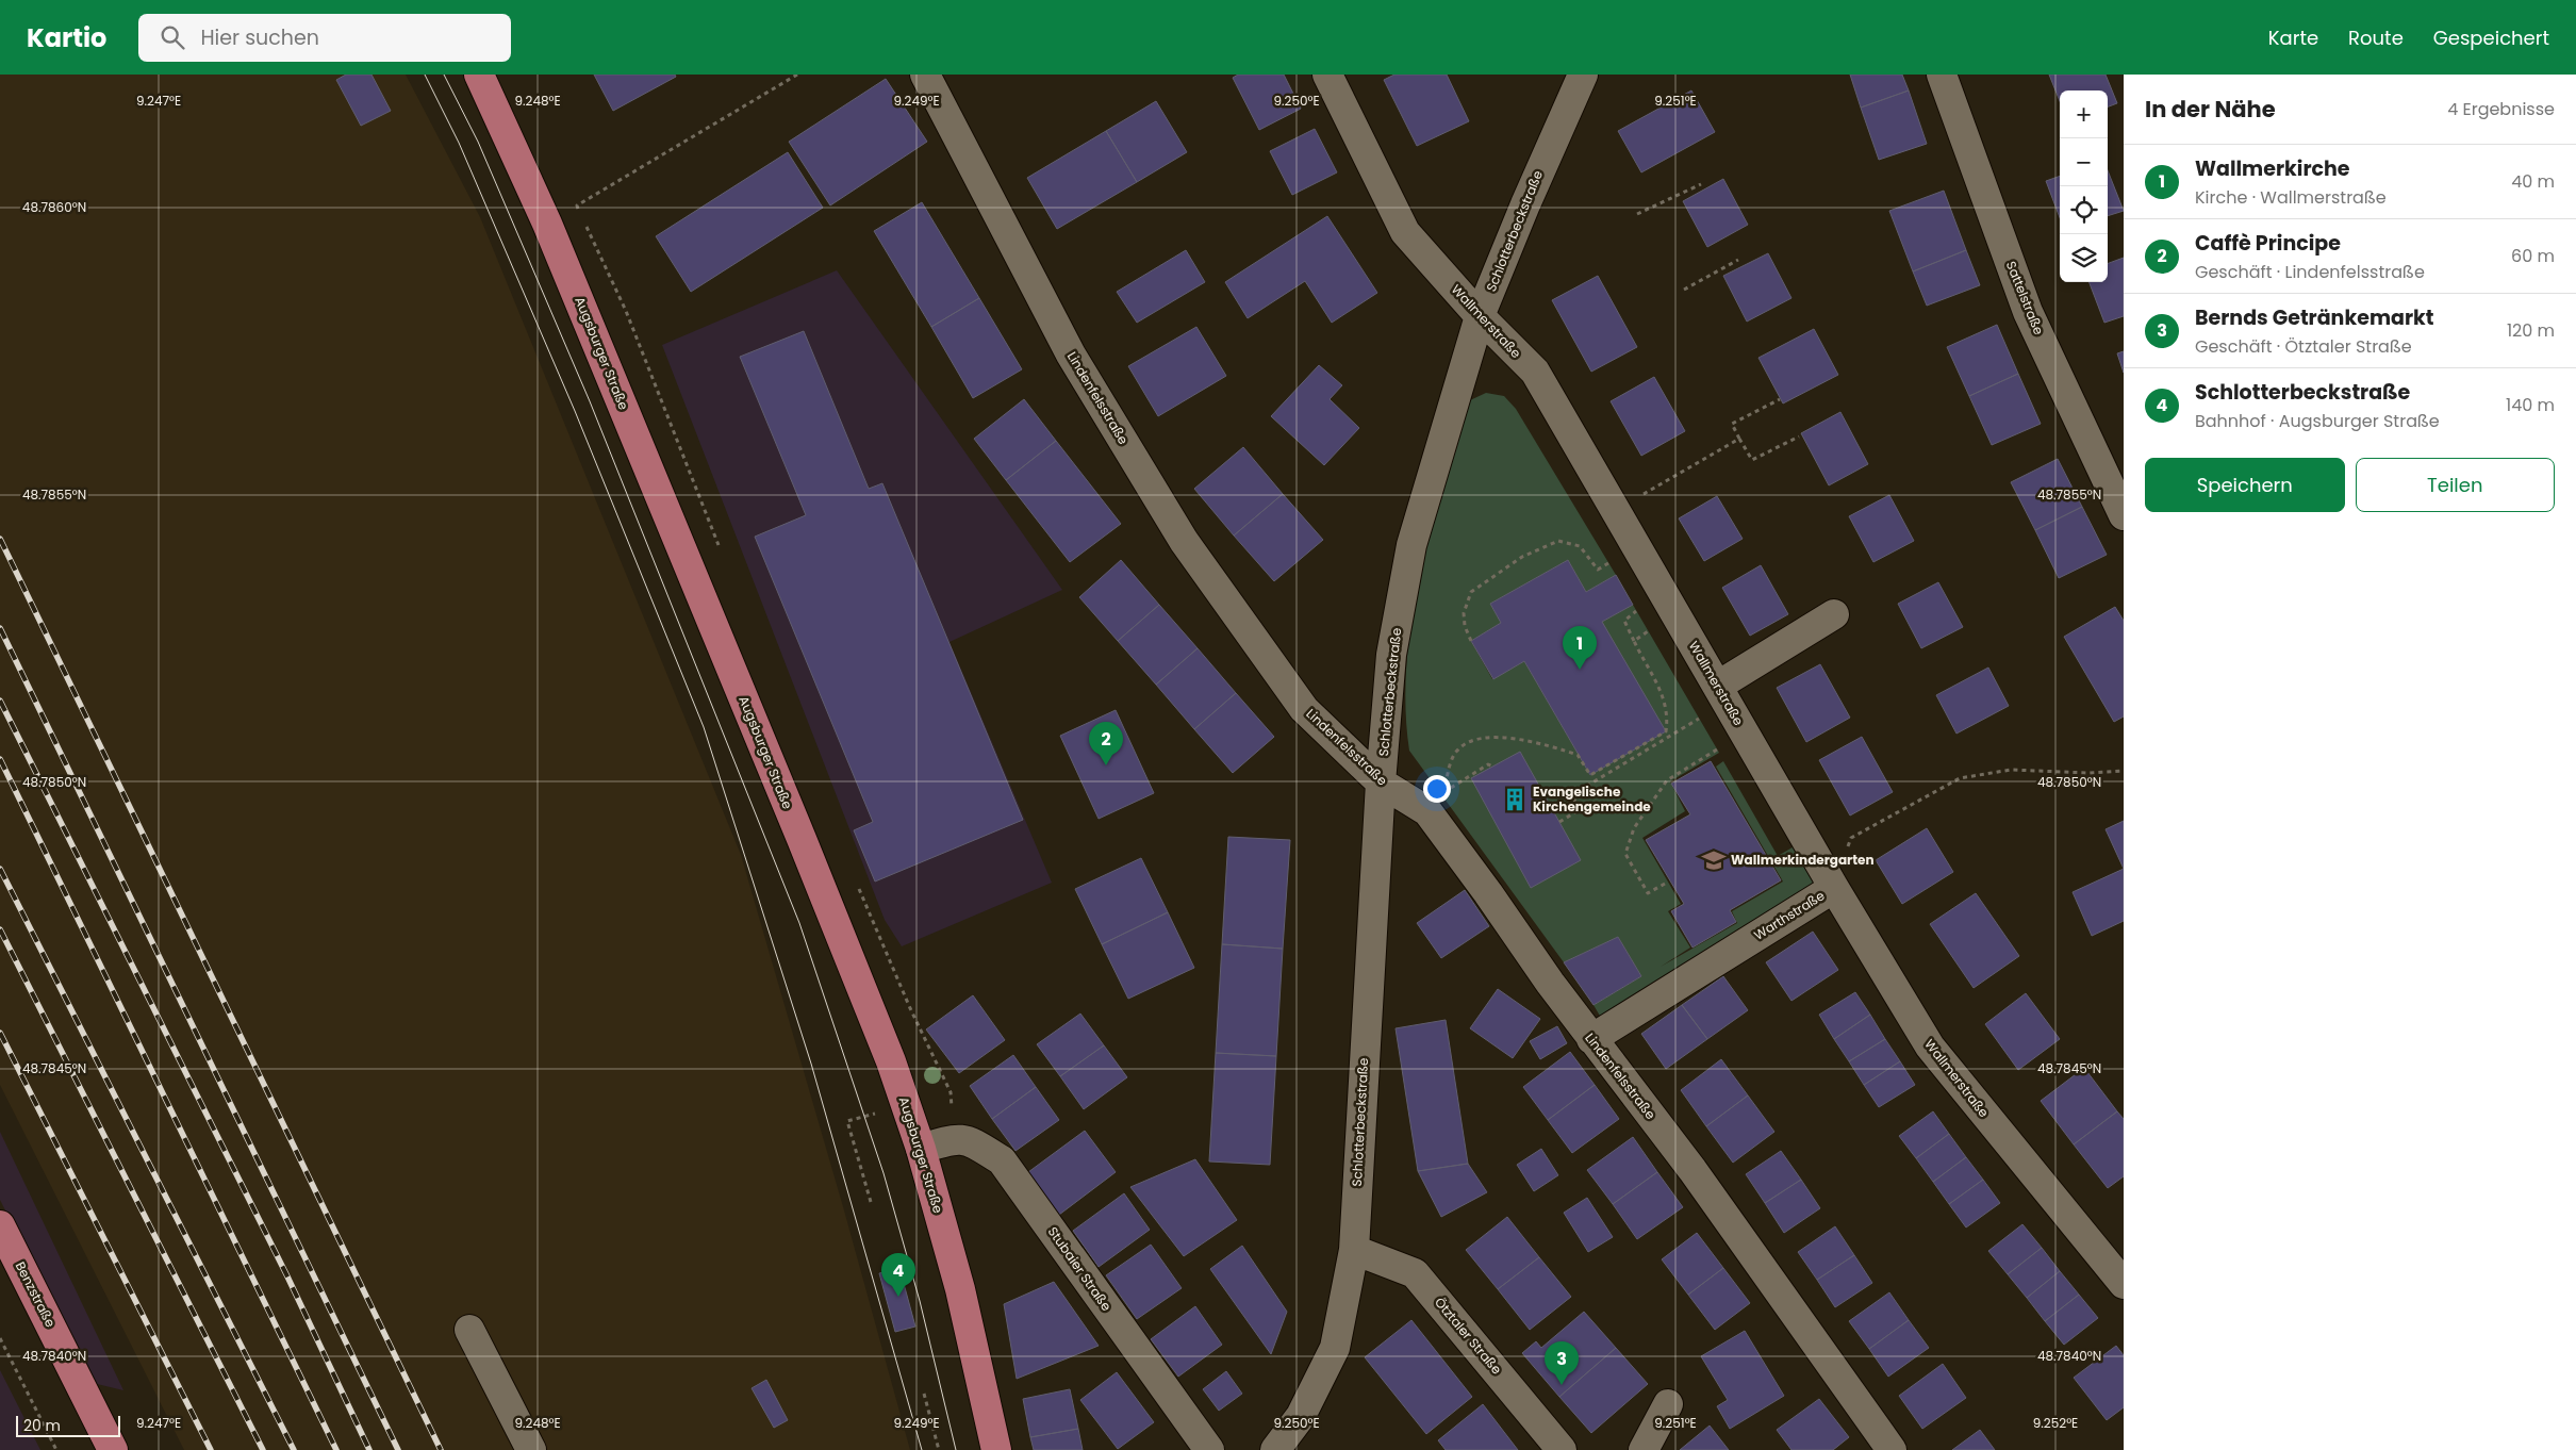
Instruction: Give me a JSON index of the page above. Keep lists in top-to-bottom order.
{
  "streets": {
    "main road": ["Augsburger Straße", "Benzstraße"],
    "street": [
      "Schlotterbeckstraße",
      "Sattelstraße",
      "Wallmerstraße",
      "Lindenfelsstraße",
      "Warthstraße",
      "Stubaier Straße",
      "Ötztaler Straße"
    ]
  },
  "crossings": [
    ["Schlotterbeckstraße", "Wallmerstraße"],
    ["Schlotterbeckstraße", "Lindenfelsstraße"],
    ["Schlotterbeckstraße", "Ötztaler Straße"],
    ["Wallmerstraße", "Warthstraße"],
    ["Lindenfelsstraße", "Warthstraße"]
  ],
  "places": {
    "building": ["Evangelische Kirchengemeinde"],
    "school or university": ["Wallmerkindergarten"]
  },
  "scale_bar": "20 m",
  "page": {
    "header": "Kartio",
    "search": "Hier suchen",
    "nav": ["Karte", "Route", "Gespeichert"],
    "heading": ["In der Nähe", "4 Ergebnisse"],
    "map_buttons": ["+", "−"],
    "list": [
      {
        "mark": "1",
        "name": "Wallmerkirche",
        "note": "Kirche · Wallmerstraße",
        "value": "40 m"
      },
      {
        "mark": "2",
        "name": "Caffè Principe",
        "note": "Geschäft · Lindenfelsstraße",
        "value": "60 m"
      },
      {
        "mark": "3",
        "name": "Bernds Getränkemarkt",
        "note": "Geschäft · Ötztaler Straße",
        "value": "120 m"
      },
      {
        "mark": "4",
        "name": "Schlotterbeckstraße",
        "note": "Bahnhof · Augsburger Straße",
        "value": "140 m"
      }
    ],
    "buttons": ["Speichern", "Teilen"],
    "pins": [
      "1",
      "2",
      "4",
      "3"
    ],
    "scale": "20 m"
  },
  "coordinates": [
    "9.247°E",
    "9.248°E",
    "9.249°E",
    "9.250°E",
    "9.251°E",
    "48.7860°N",
    "48.7855°N",
    "48.7850°N",
    "48.7845°N",
    "48.7840°N",
    "9.252°E"
  ]
}
